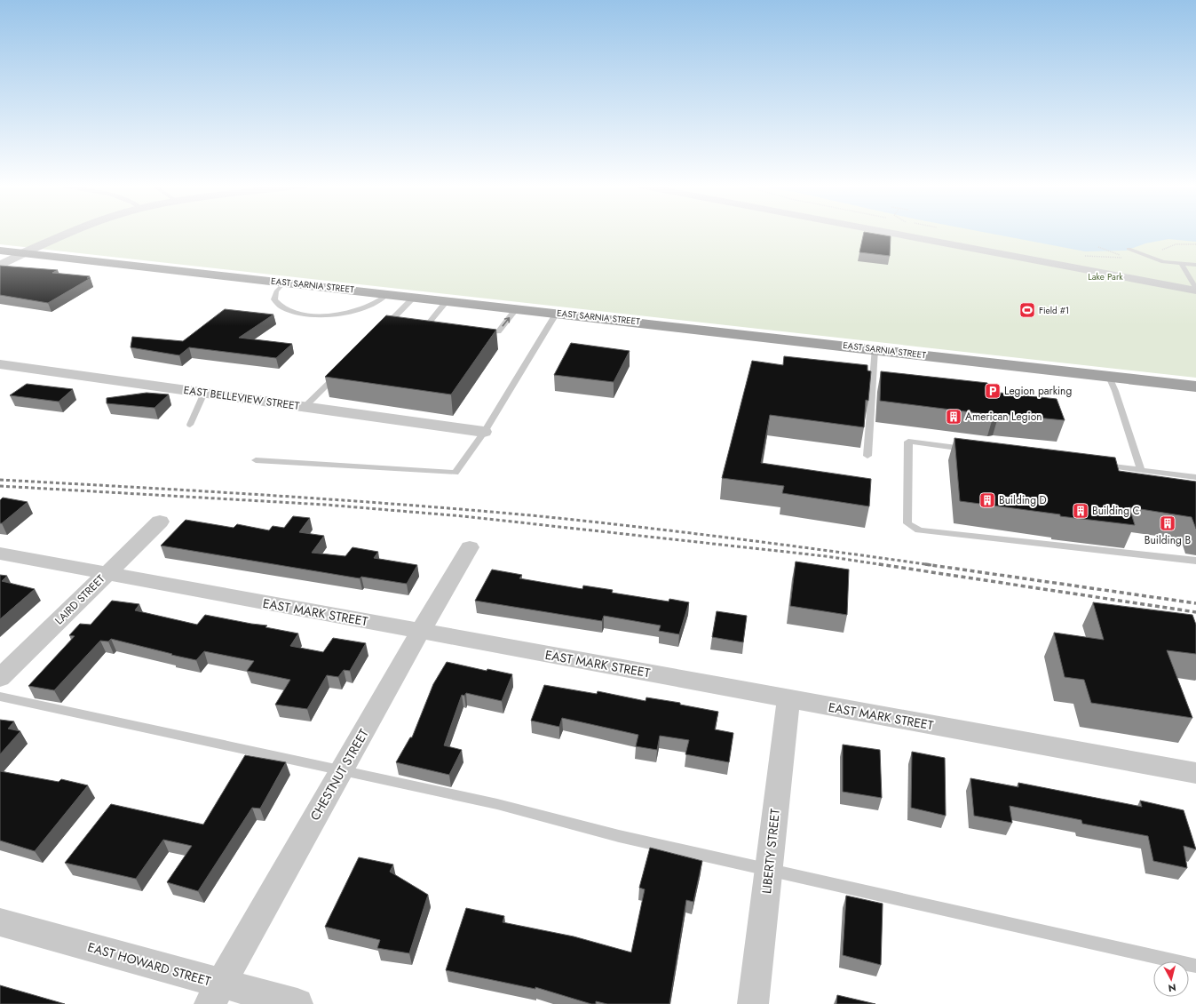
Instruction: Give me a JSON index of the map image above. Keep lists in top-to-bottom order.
{
  "streets": {
    "main road": ["EAST SARNIA STREET"],
    "street": [
      "EAST BELLEVIEW STREET",
      "LAIRD STREET",
      "EAST MARK STREET",
      "CHESTNUT STREET",
      "LIBERTY STREET",
      "EAST HOWARD STREET"
    ]
  },
  "crossings": [
    ["LAIRD STREET", "EAST MARK STREET"],
    ["EAST MARK STREET", "CHESTNUT STREET"],
    ["EAST MARK STREET", "LIBERTY STREET"],
    ["CHESTNUT STREET", "EAST HOWARD STREET"]
  ],
  "parks": ["Lake Park"],
  "places": {
    "sports": ["Field #1"],
    "parking": ["Legion parking"],
    "building": [
      "American Legion",
      "Building D",
      "Building C",
      "Building B"
    ]
  },
  "north": "bottom"
}
